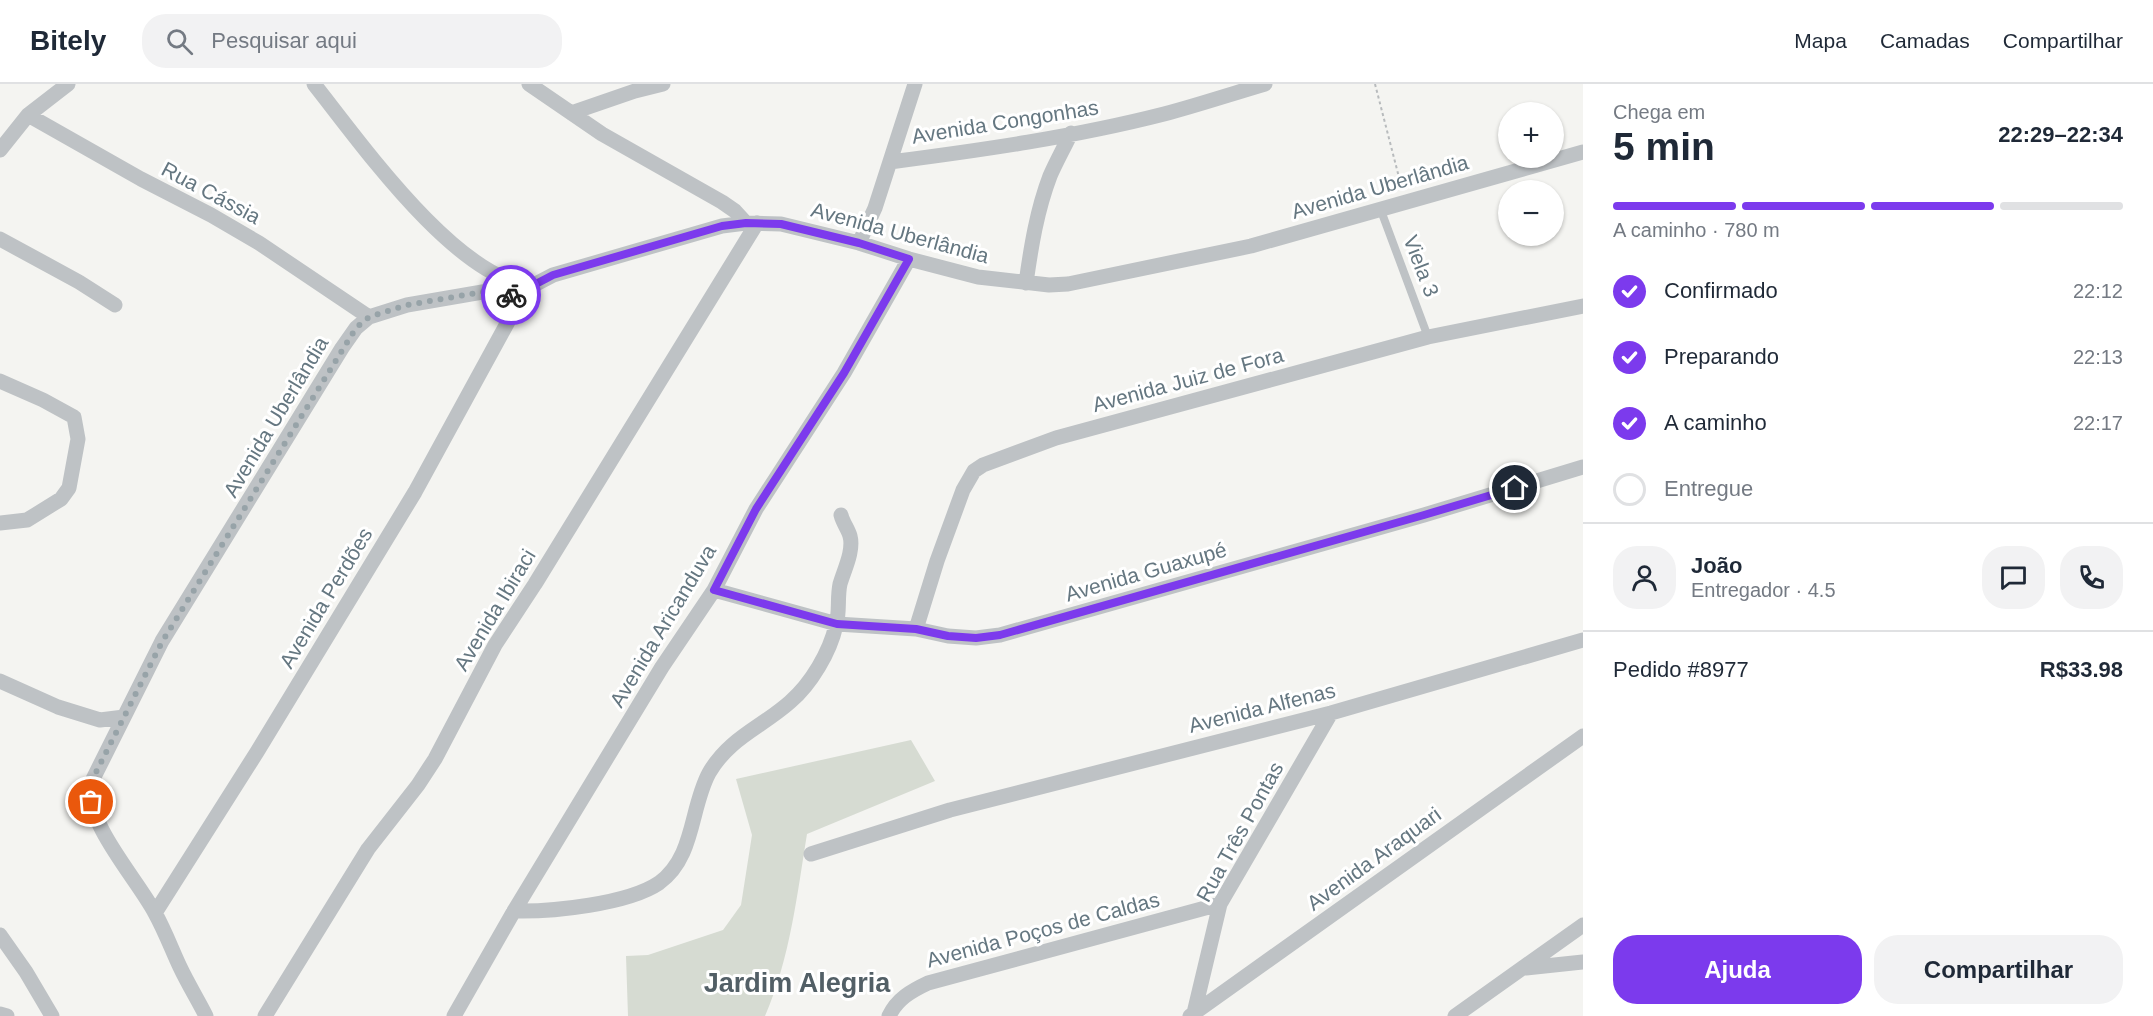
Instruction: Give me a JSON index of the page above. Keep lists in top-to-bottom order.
{
  "streets": {
    "street": [
      "Avenida Congonhas",
      "Avenida Uberlândia",
      "Rua Cássia",
      "Avenida Juiz de Fora",
      "Avenida Guaxupé",
      "Avenida Perdões",
      "Avenida Ibiraci",
      "Avenida Aricanduva",
      "Avenida Alfenas",
      "Rua Três Pontas",
      "Avenida Araquari",
      "Avenida Poços de Caldas"
    ],
    "lane": ["Viela 3"]
  },
  "crossings": [
    ["Avenida Uberlândia", "Rua Cássia"],
    ["Avenida Uberlândia", "Viela 3"],
    ["Avenida Uberlândia", "Avenida Perdões"],
    ["Avenida Uberlândia", "Avenida Ibiraci"],
    ["Avenida Uberlândia", "Avenida Aricanduva"],
    ["Viela 3", "Avenida Juiz de Fora"],
    ["Avenida Juiz de Fora", "Avenida Guaxupé"],
    ["Avenida Guaxupé", "Avenida Aricanduva"],
    ["Avenida Alfenas", "Rua Três Pontas"],
    ["Rua Três Pontas", "Avenida Araquari"],
    ["Rua Três Pontas", "Avenida Poços de Caldas"]
  ],
  "districts": ["Jardim Alegria"],
  "page": {
    "header": "Bitely",
    "search": "Pesquisar aqui",
    "nav": ["Mapa", "Camadas", "Compartilhar"],
    "heading": ["5 min", "Chega em", "22:29–22:34"],
    "panel": [
      "João",
      "Entregador · 4.5",
      "Pedido #8977",
      "R$33.98"
    ],
    "map_buttons": ["+", "−"],
    "bar": "A caminho · 780 m",
    "list": [
      ["Confirmado", "22:12"],
      ["Preparando", "22:13"],
      ["A caminho", "22:17"],
      "Entregue"
    ],
    "buttons": ["Ajuda", "Compartilhar"]
  }
}
